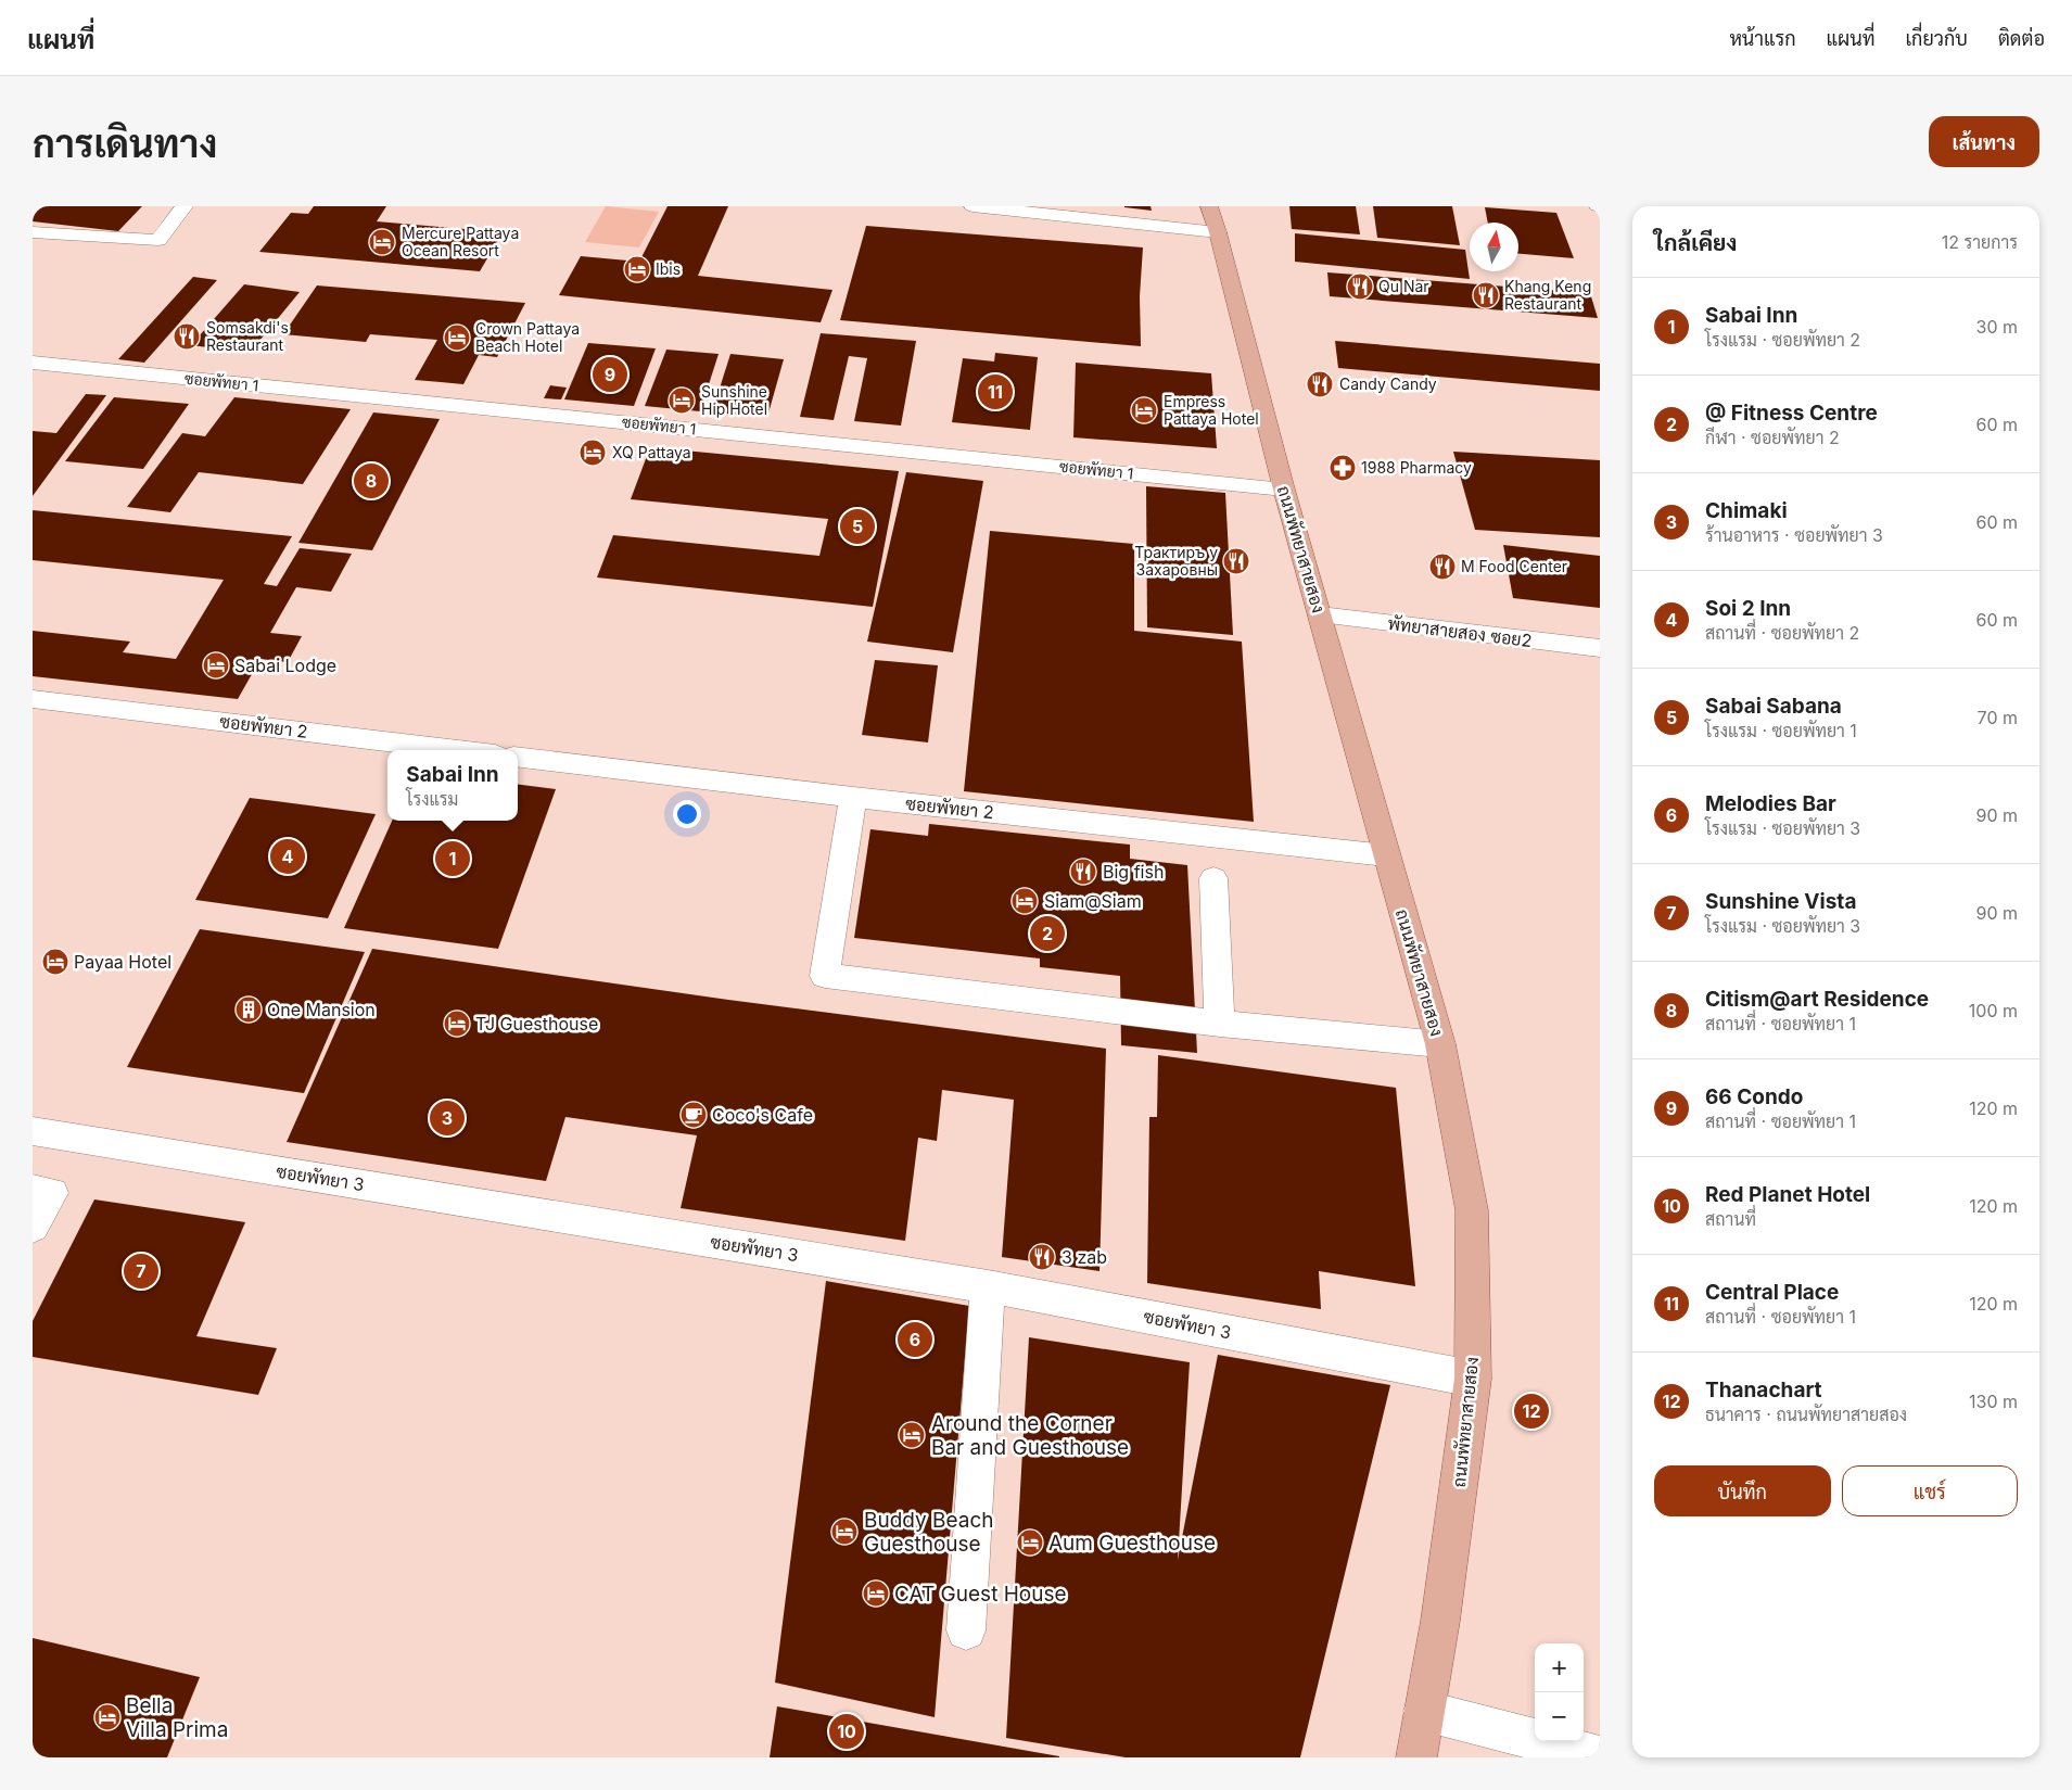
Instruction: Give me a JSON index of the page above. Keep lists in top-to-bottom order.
{
  "streets": {
    "main road": ["ถนนพัทยาสายสอง"],
    "street": [
      "ซอยพัทยา 1",
      "พัทยาสายสอง ซอย2",
      "ซอยพัทยา 2",
      "ซอยพัทยา 3"
    ]
  },
  "crossings": [
    ["ซอยพัทยา 1", "ถนนพัทยาสายสอง"],
    ["ถนนพัทยาสายสอง", "พัทยาสายสอง ซอย2"],
    ["ถนนพัทยาสายสอง", "ซอยพัทยา 2"],
    ["ถนนพัทยาสายสอง", "ซอยพัทยา 3"]
  ],
  "places": {
    "hotel": [
      "Mercure Pattaya Ocean Resort",
      "Ibis",
      "Crown Pattaya Beach Hotel",
      "Sunshine Hip Hotel",
      "Empress Pattaya Hotel",
      "XQ Pattaya",
      "Sabai Lodge",
      "Siam@Siam",
      "Payaa Hotel",
      "TJ Guesthouse",
      "Around the Corner Bar and Guesthouse",
      "Buddy Beach Guesthouse",
      "Aum Guesthouse",
      "CAT Guest House",
      "Bella Villa Prima"
    ],
    "restaurant": [
      "Qu Nar",
      "Khang Keng Restaurant",
      "Somsakdi's Restaurant",
      "Candy Candy",
      "Трактиръ у Захаровны",
      "M Food Center",
      "Big fish",
      "3 zab"
    ],
    "pharmacy": ["1988 Pharmacy"],
    "building": ["One Mansion"],
    "cafe": ["Coco's Cafe"]
  },
  "north": "top",
  "page": {
    "header": "แผนที่",
    "nav": [
      "หน้าแรก",
      "แผนที่",
      "เกี่ยวกับ",
      "ติดต่อ"
    ],
    "buttons": [
      "เส้นทาง",
      ["บันทึก", "แชร์"]
    ],
    "title": "การเดินทาง",
    "heading": ["ใกล้เคียง", "12 รายการ"],
    "list": [
      {
        "mark": "1",
        "name": "Sabai Inn",
        "note": "โรงแรม · ซอยพัทยา 2",
        "value": "30 m"
      },
      {
        "mark": "2",
        "name": "@ Fitness Centre",
        "note": "กีฬา · ซอยพัทยา 2",
        "value": "60 m"
      },
      {
        "mark": "3",
        "name": "Chimaki",
        "note": "ร้านอาหาร · ซอยพัทยา 3",
        "value": "60 m"
      },
      {
        "mark": "4",
        "name": "Soi 2 Inn",
        "note": "สถานที่ · ซอยพัทยา 2",
        "value": "60 m"
      },
      {
        "mark": "5",
        "name": "Sabai Sabana",
        "note": "โรงแรม · ซอยพัทยา 1",
        "value": "70 m"
      },
      {
        "mark": "6",
        "name": "Melodies Bar",
        "note": "โรงแรม · ซอยพัทยา 3",
        "value": "90 m"
      },
      {
        "mark": "7",
        "name": "Sunshine Vista",
        "note": "โรงแรม · ซอยพัทยา 3",
        "value": "90 m"
      },
      {
        "mark": "8",
        "name": "Citism@art Residence",
        "note": "สถานที่ · ซอยพัทยา 1",
        "value": "100 m"
      },
      {
        "mark": "9",
        "name": "66 Condo",
        "note": "สถานที่ · ซอยพัทยา 1",
        "value": "120 m"
      },
      {
        "mark": "10",
        "name": "Red Planet Hotel",
        "note": "สถานที่",
        "value": "120 m"
      },
      {
        "mark": "11",
        "name": "Central Place",
        "note": "สถานที่ · ซอยพัทยา 1",
        "value": "120 m"
      },
      {
        "mark": "12",
        "name": "Thanachart",
        "note": "ธนาคาร · ถนนพัทยาสายสอง",
        "value": "130 m"
      }
    ],
    "pins": [
      "9",
      "11",
      "8",
      "5",
      "4",
      "1",
      "2",
      "3",
      "7",
      "6",
      "12",
      "10"
    ],
    "popup": ["Sabai Inn", "โรงแรม"],
    "map_buttons": ["+", "−"]
  }
}
